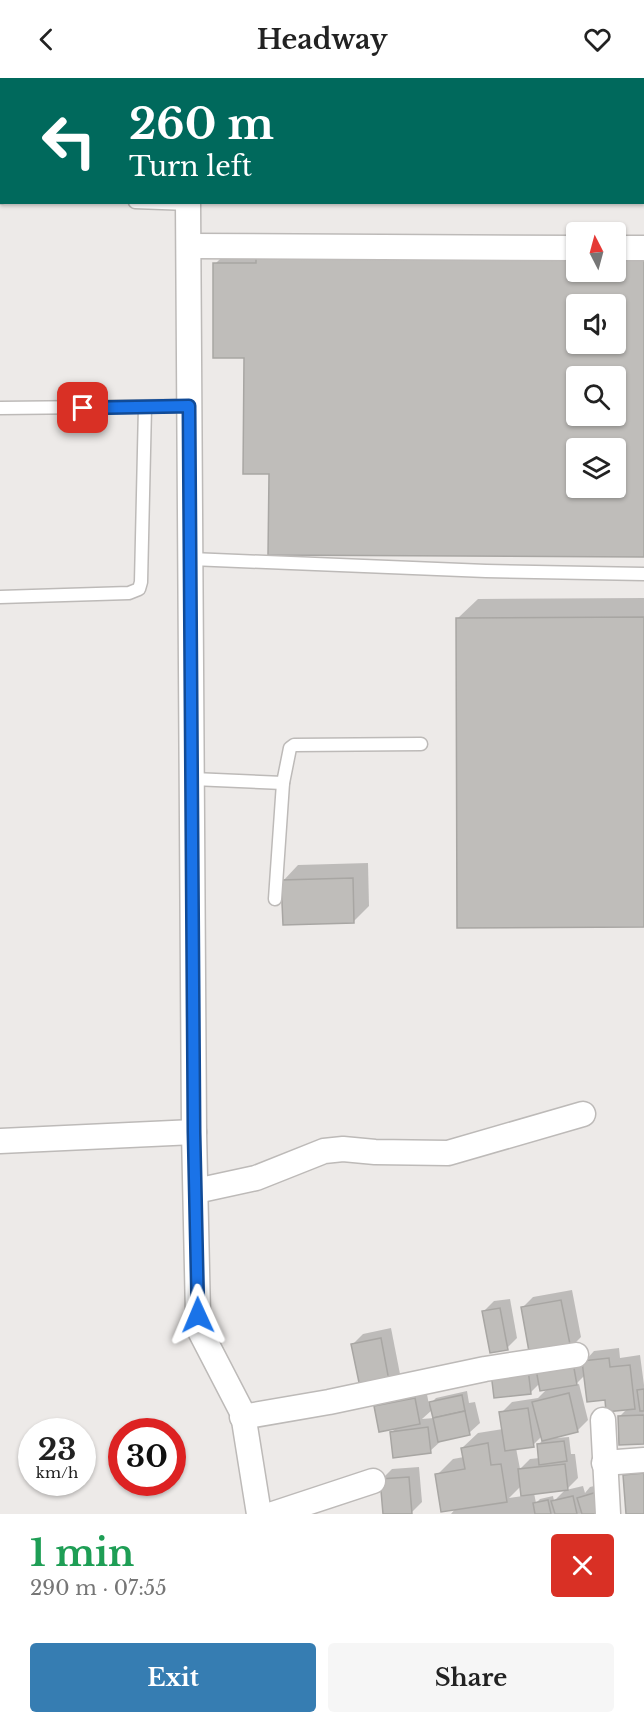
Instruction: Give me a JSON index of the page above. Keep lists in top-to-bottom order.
{
  "north": "top",
  "page": {
    "header": "Headway",
    "turn": ["260 m", "Turn left"],
    "speed": "23 km/h",
    "limit": "30",
    "heading": ["1 min", "290 m · 07:55"],
    "buttons": ["Exit", "Share"]
  }
}
